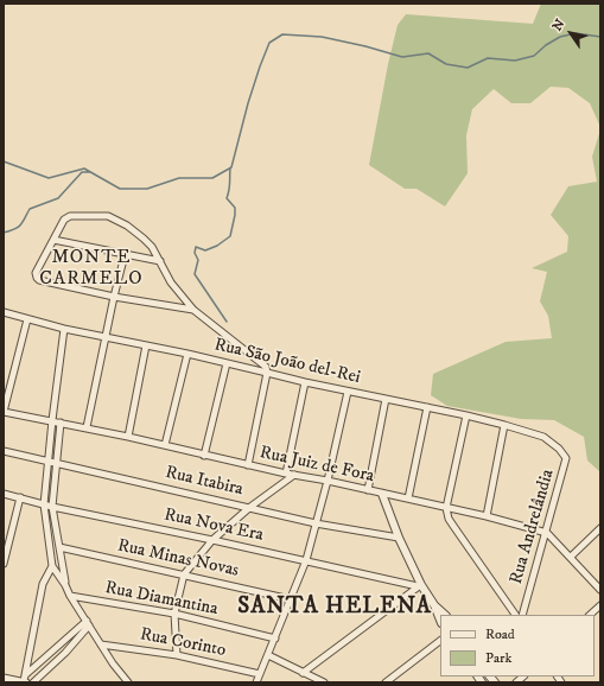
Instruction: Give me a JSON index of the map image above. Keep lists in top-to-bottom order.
{
  "streets": {
    "street": [
      "Rua São João del-Rei",
      "Rua Juiz de Fora",
      "Rua Itabira",
      "Rua Nova Era",
      "Rua Andrelândia",
      "Rua Minas Novas",
      "Rua Diamantina",
      "Rua Corinto"
    ]
  },
  "crossings": [
    ["Rua São João del-Rei", "Rua Andrelândia"],
    ["Rua Juiz de Fora", "Rua Andrelândia"]
  ],
  "districts": ["MONTE CARMELO", "SANTA HELENA"],
  "legend": ["Road", "Park"],
  "north": "top left"
}
